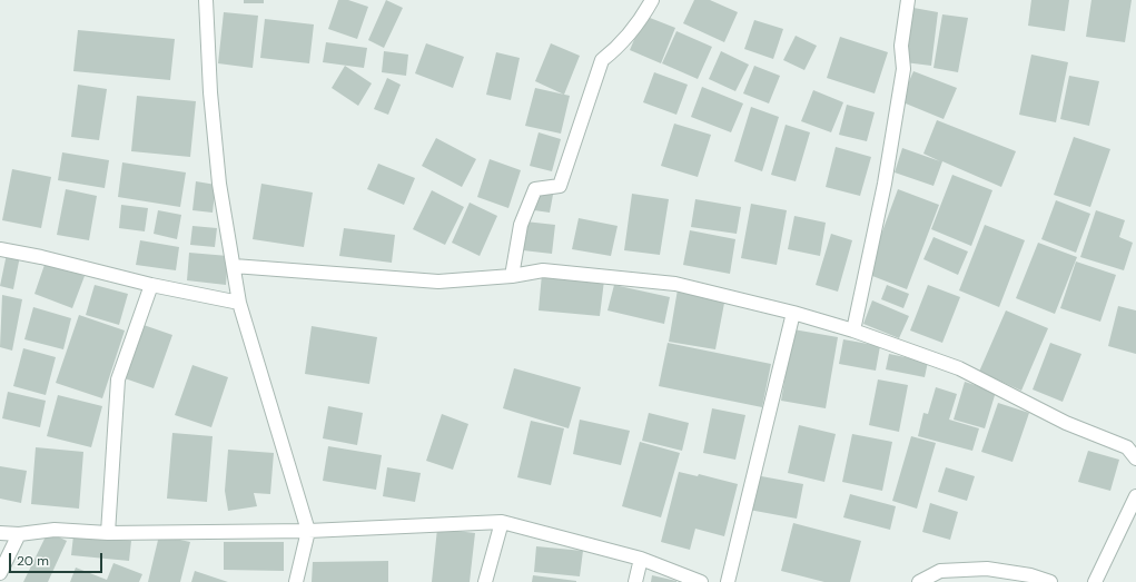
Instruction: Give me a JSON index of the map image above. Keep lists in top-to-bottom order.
{
  "scale_bar": "20 m"
}
